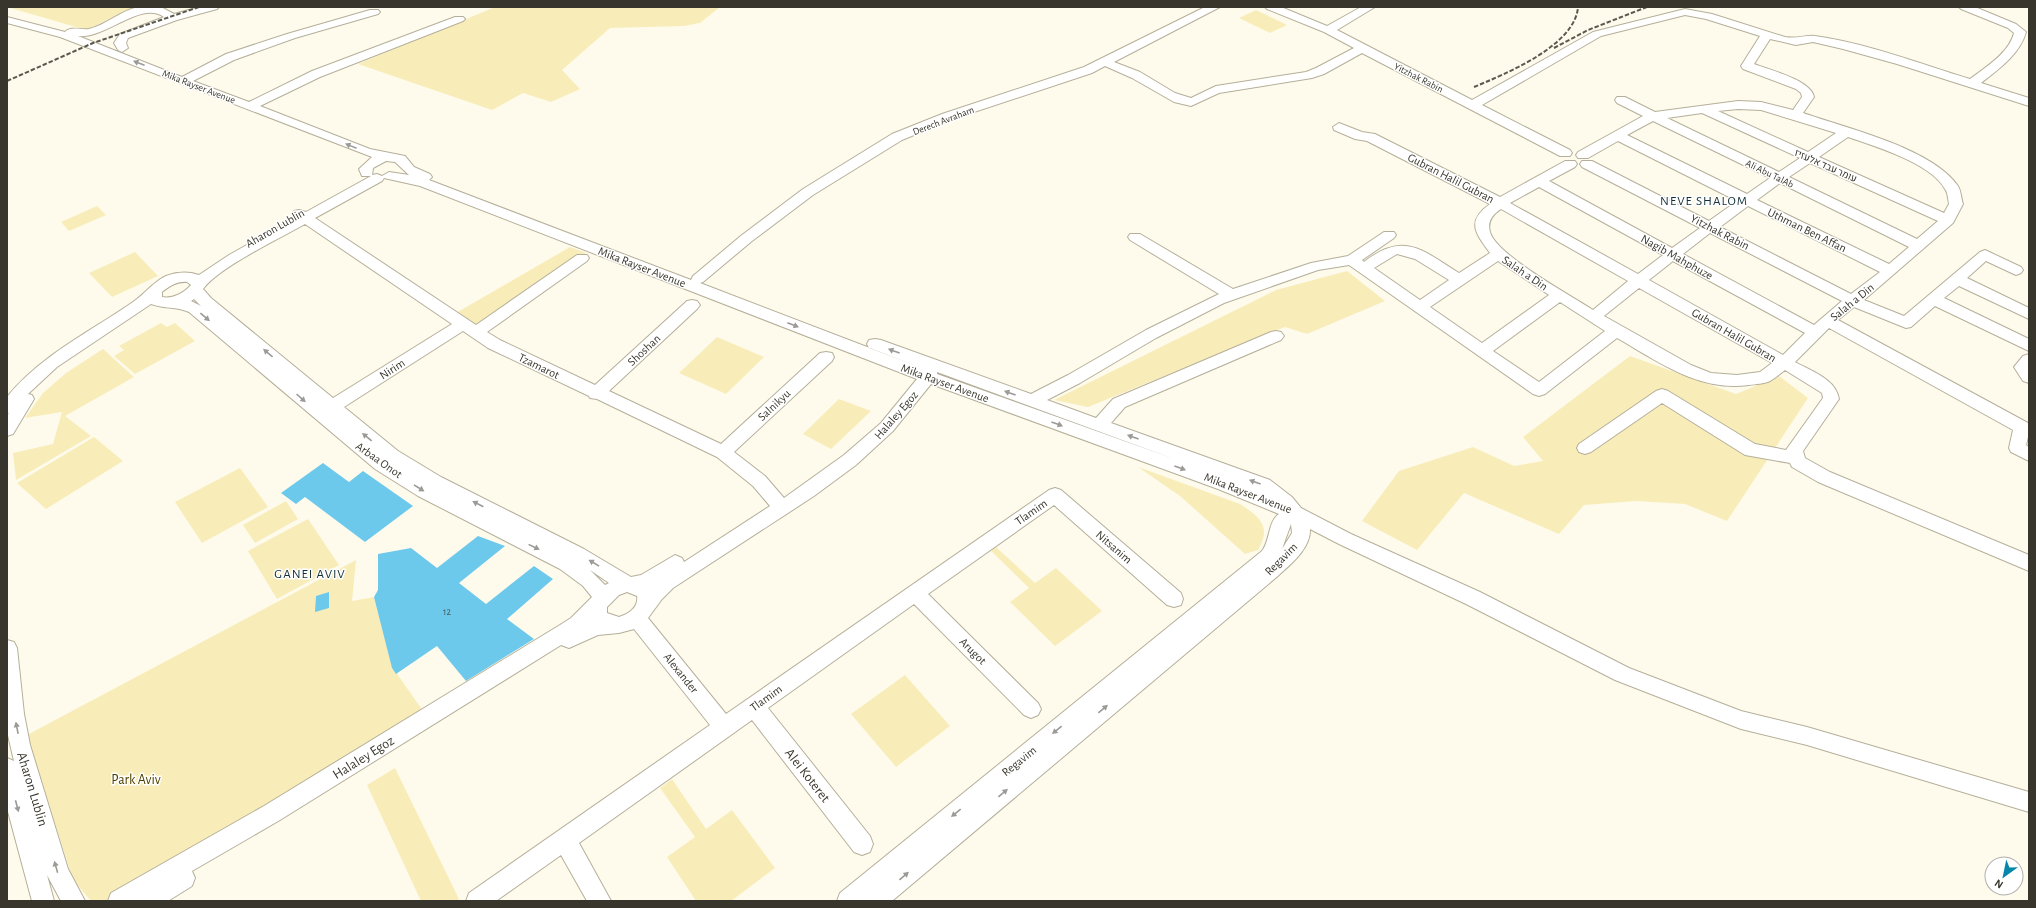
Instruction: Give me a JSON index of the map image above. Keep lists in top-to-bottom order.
{
  "streets": {
    "street": [
      "Yitzhak Rabin",
      "Mika Rayser Avenue",
      "Derech Avraham",
      "עומר עבד אלעזיז",
      "Ali Abu TalAb",
      "Gubran Halil Gubran",
      "Aharon Lublin",
      "Uthman Ben Affan",
      "Nagib Mahphuze",
      "Salah a Din",
      "Shoshan",
      "Tzamarot",
      "Nirim",
      "Salnikyu",
      "Halaley Egoz",
      "Arbaa Onot",
      "Tlamim",
      "Nitsanim",
      "Regavim",
      "Arugot",
      "Alexander",
      "Alei Koteret"
    ]
  },
  "crossings": [
    ["Yitzhak Rabin", "Salah a Din"],
    ["Mika Rayser Avenue", "Derech Avraham"],
    ["Mika Rayser Avenue", "Aharon Lublin"],
    ["Mika Rayser Avenue", "Halaley Egoz"],
    ["Mika Rayser Avenue", "Regavim"],
    ["עומר עבד אלעזיז", "Salah a Din"],
    ["Ali Abu TalAb", "Salah a Din"],
    ["Gubran Halil Gubran", "Salah a Din"],
    ["Aharon Lublin", "Tzamarot"],
    ["Aharon Lublin", "Arbaa Onot"],
    ["Uthman Ben Affan", "Salah a Din"],
    ["Nagib Mahphuze", "Salah a Din"],
    ["Shoshan", "Tzamarot"],
    ["Tzamarot", "Nirim"],
    ["Tzamarot", "Salnikyu"],
    ["Tzamarot", "Halaley Egoz"],
    ["Nirim", "Arbaa Onot"],
    ["Halaley Egoz", "Arbaa Onot"],
    ["Halaley Egoz", "Alexander"],
    ["Arbaa Onot", "Alexander"],
    ["Tlamim", "Nitsanim"],
    ["Tlamim", "Arugot"],
    ["Tlamim", "Alexander"],
    ["Tlamim", "Alei Koteret"]
  ],
  "districts": ["NEVE SHALOM", "GANEI AVIV"],
  "parks": ["Park Aviv"],
  "house_numbers": ["12"],
  "north": "bottom left"
}
